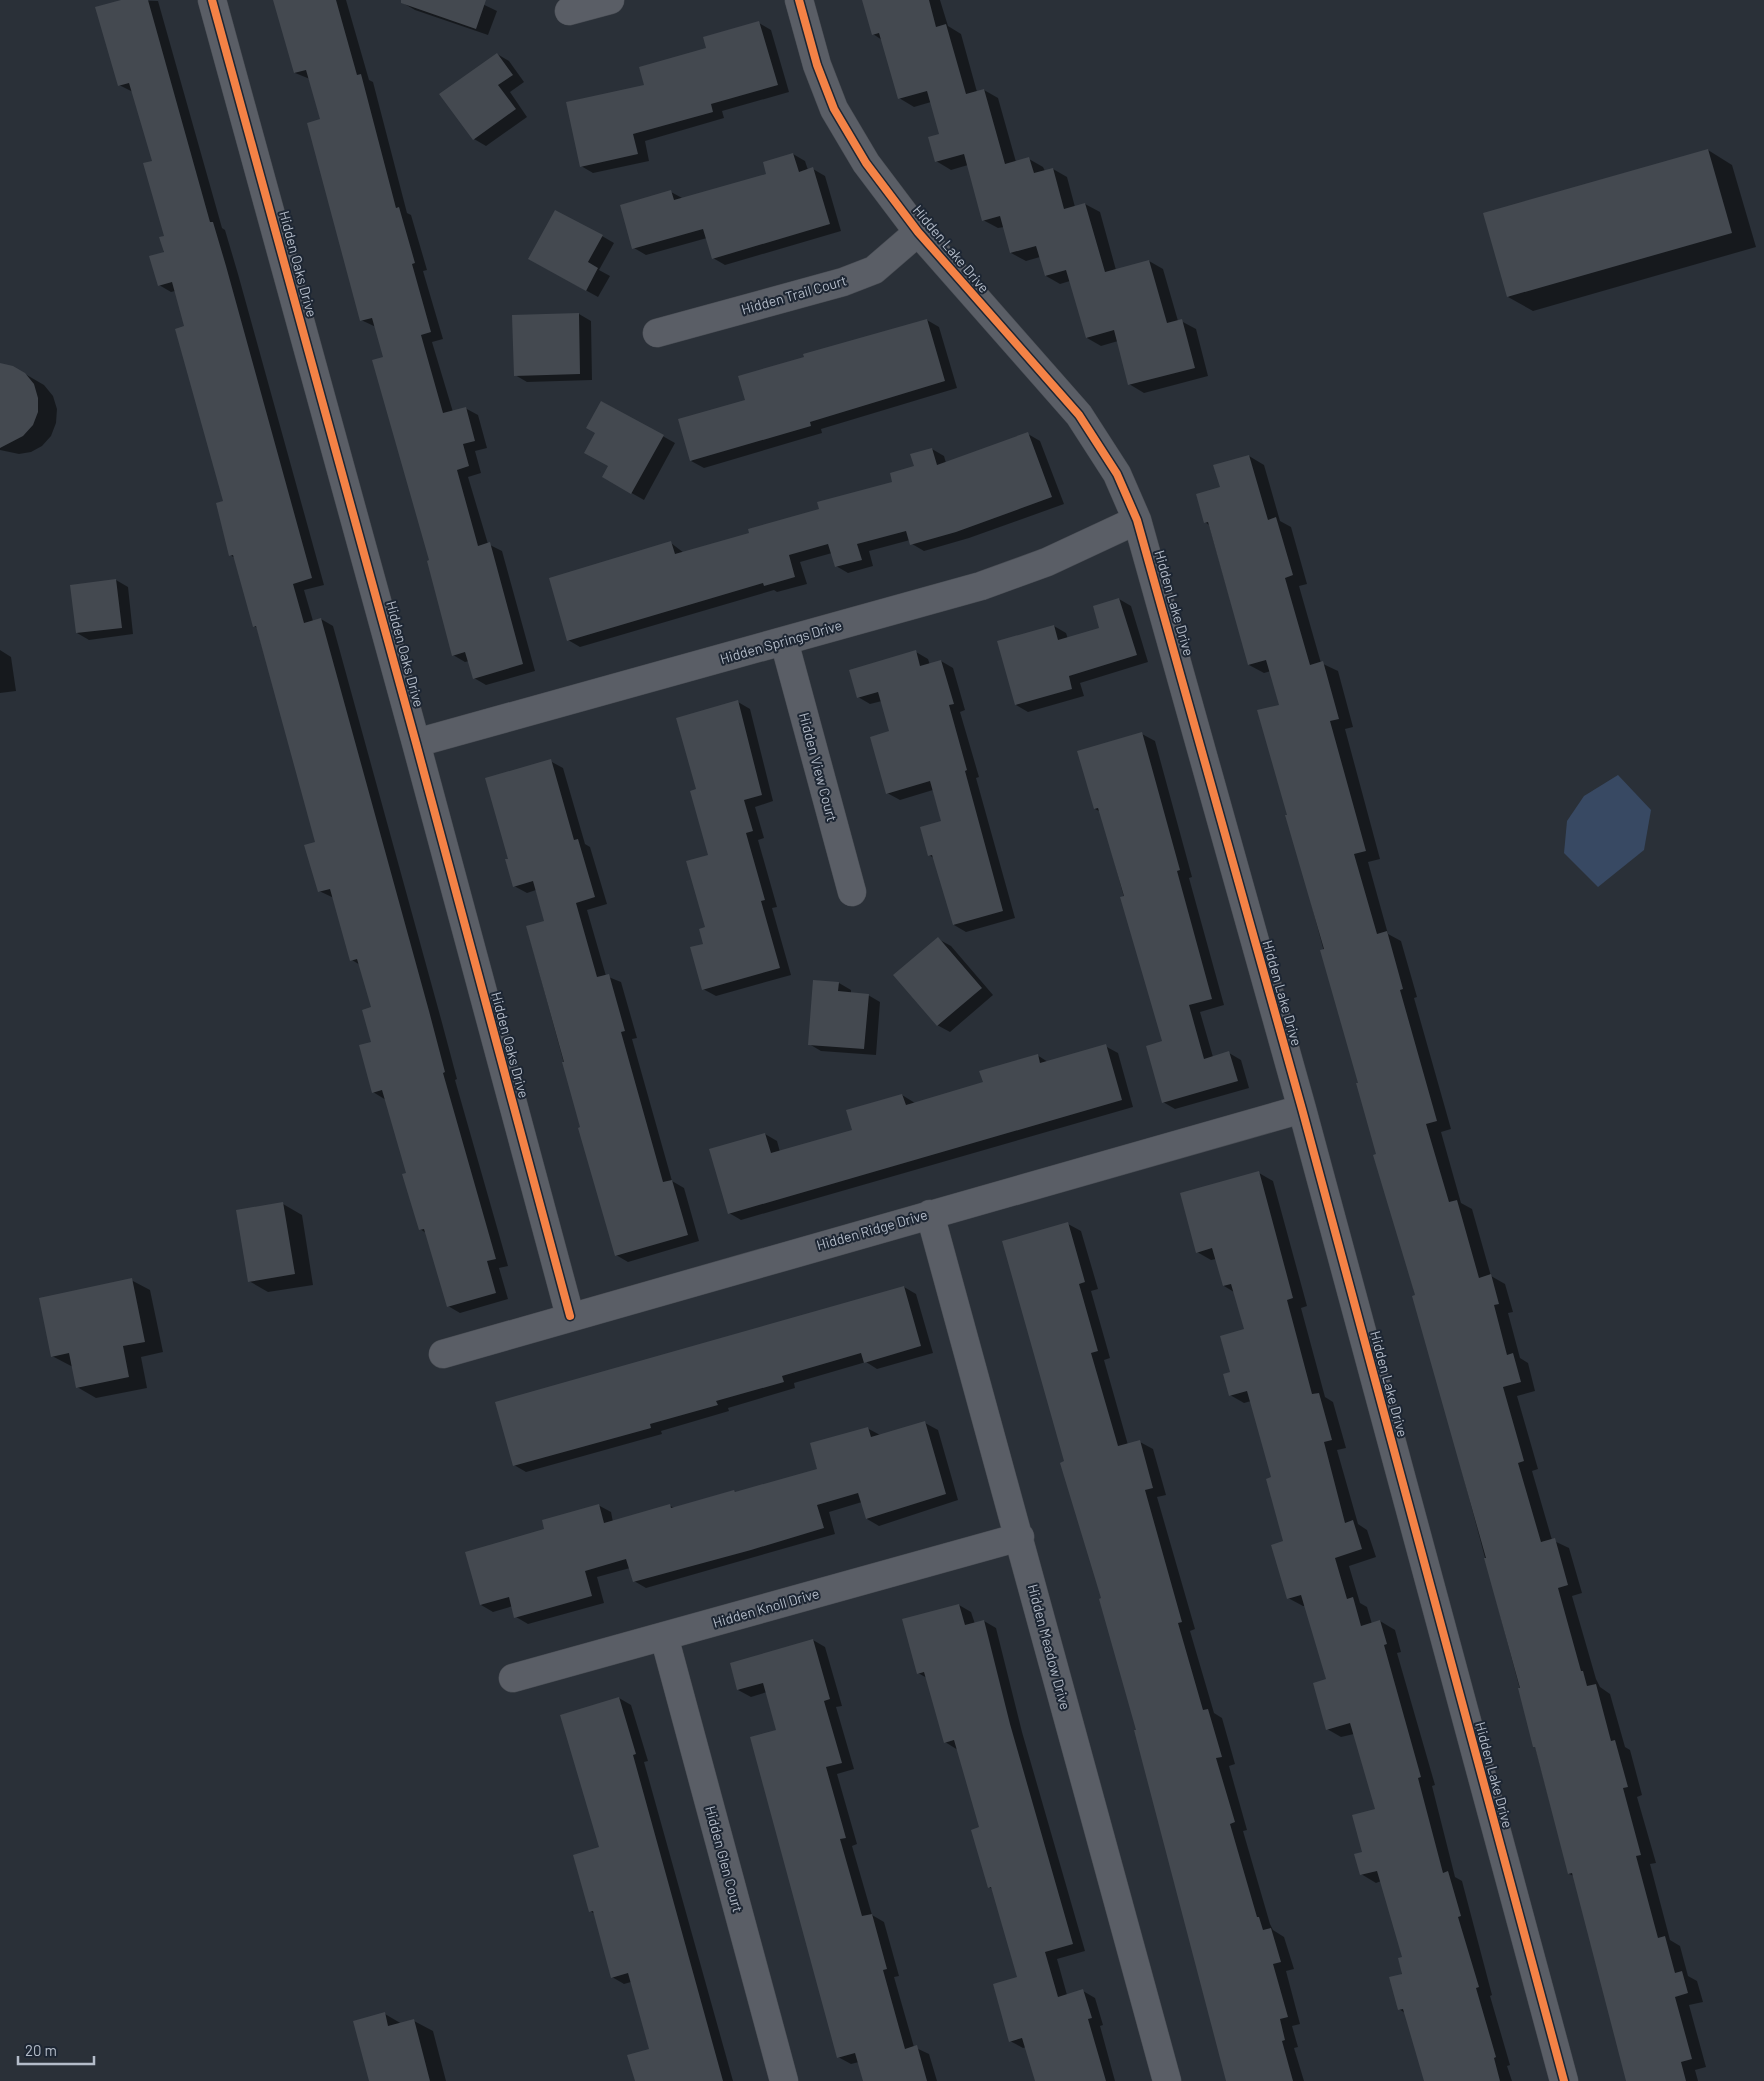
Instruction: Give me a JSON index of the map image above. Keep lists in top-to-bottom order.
{
  "streets": {
    "street": [
      "Hidden Lake Drive",
      "Hidden Oaks Drive",
      "Hidden Trail Court",
      "Hidden Springs Drive",
      "Hidden View Court",
      "Hidden Ridge Drive",
      "Hidden Knoll Drive",
      "Hidden Meadow Drive",
      "Hidden Glen Court"
    ]
  },
  "crossings": [
    ["Hidden Lake Drive", "Hidden Trail Court"],
    ["Hidden Lake Drive", "Hidden Springs Drive"],
    ["Hidden Lake Drive", "Hidden Ridge Drive"],
    ["Hidden Oaks Drive", "Hidden Springs Drive"],
    ["Hidden Oaks Drive", "Hidden Ridge Drive"],
    ["Hidden Springs Drive", "Hidden View Court"],
    ["Hidden Ridge Drive", "Hidden Meadow Drive"],
    ["Hidden Knoll Drive", "Hidden Meadow Drive"],
    ["Hidden Knoll Drive", "Hidden Glen Court"]
  ],
  "scale_bar": "20 m"
}
